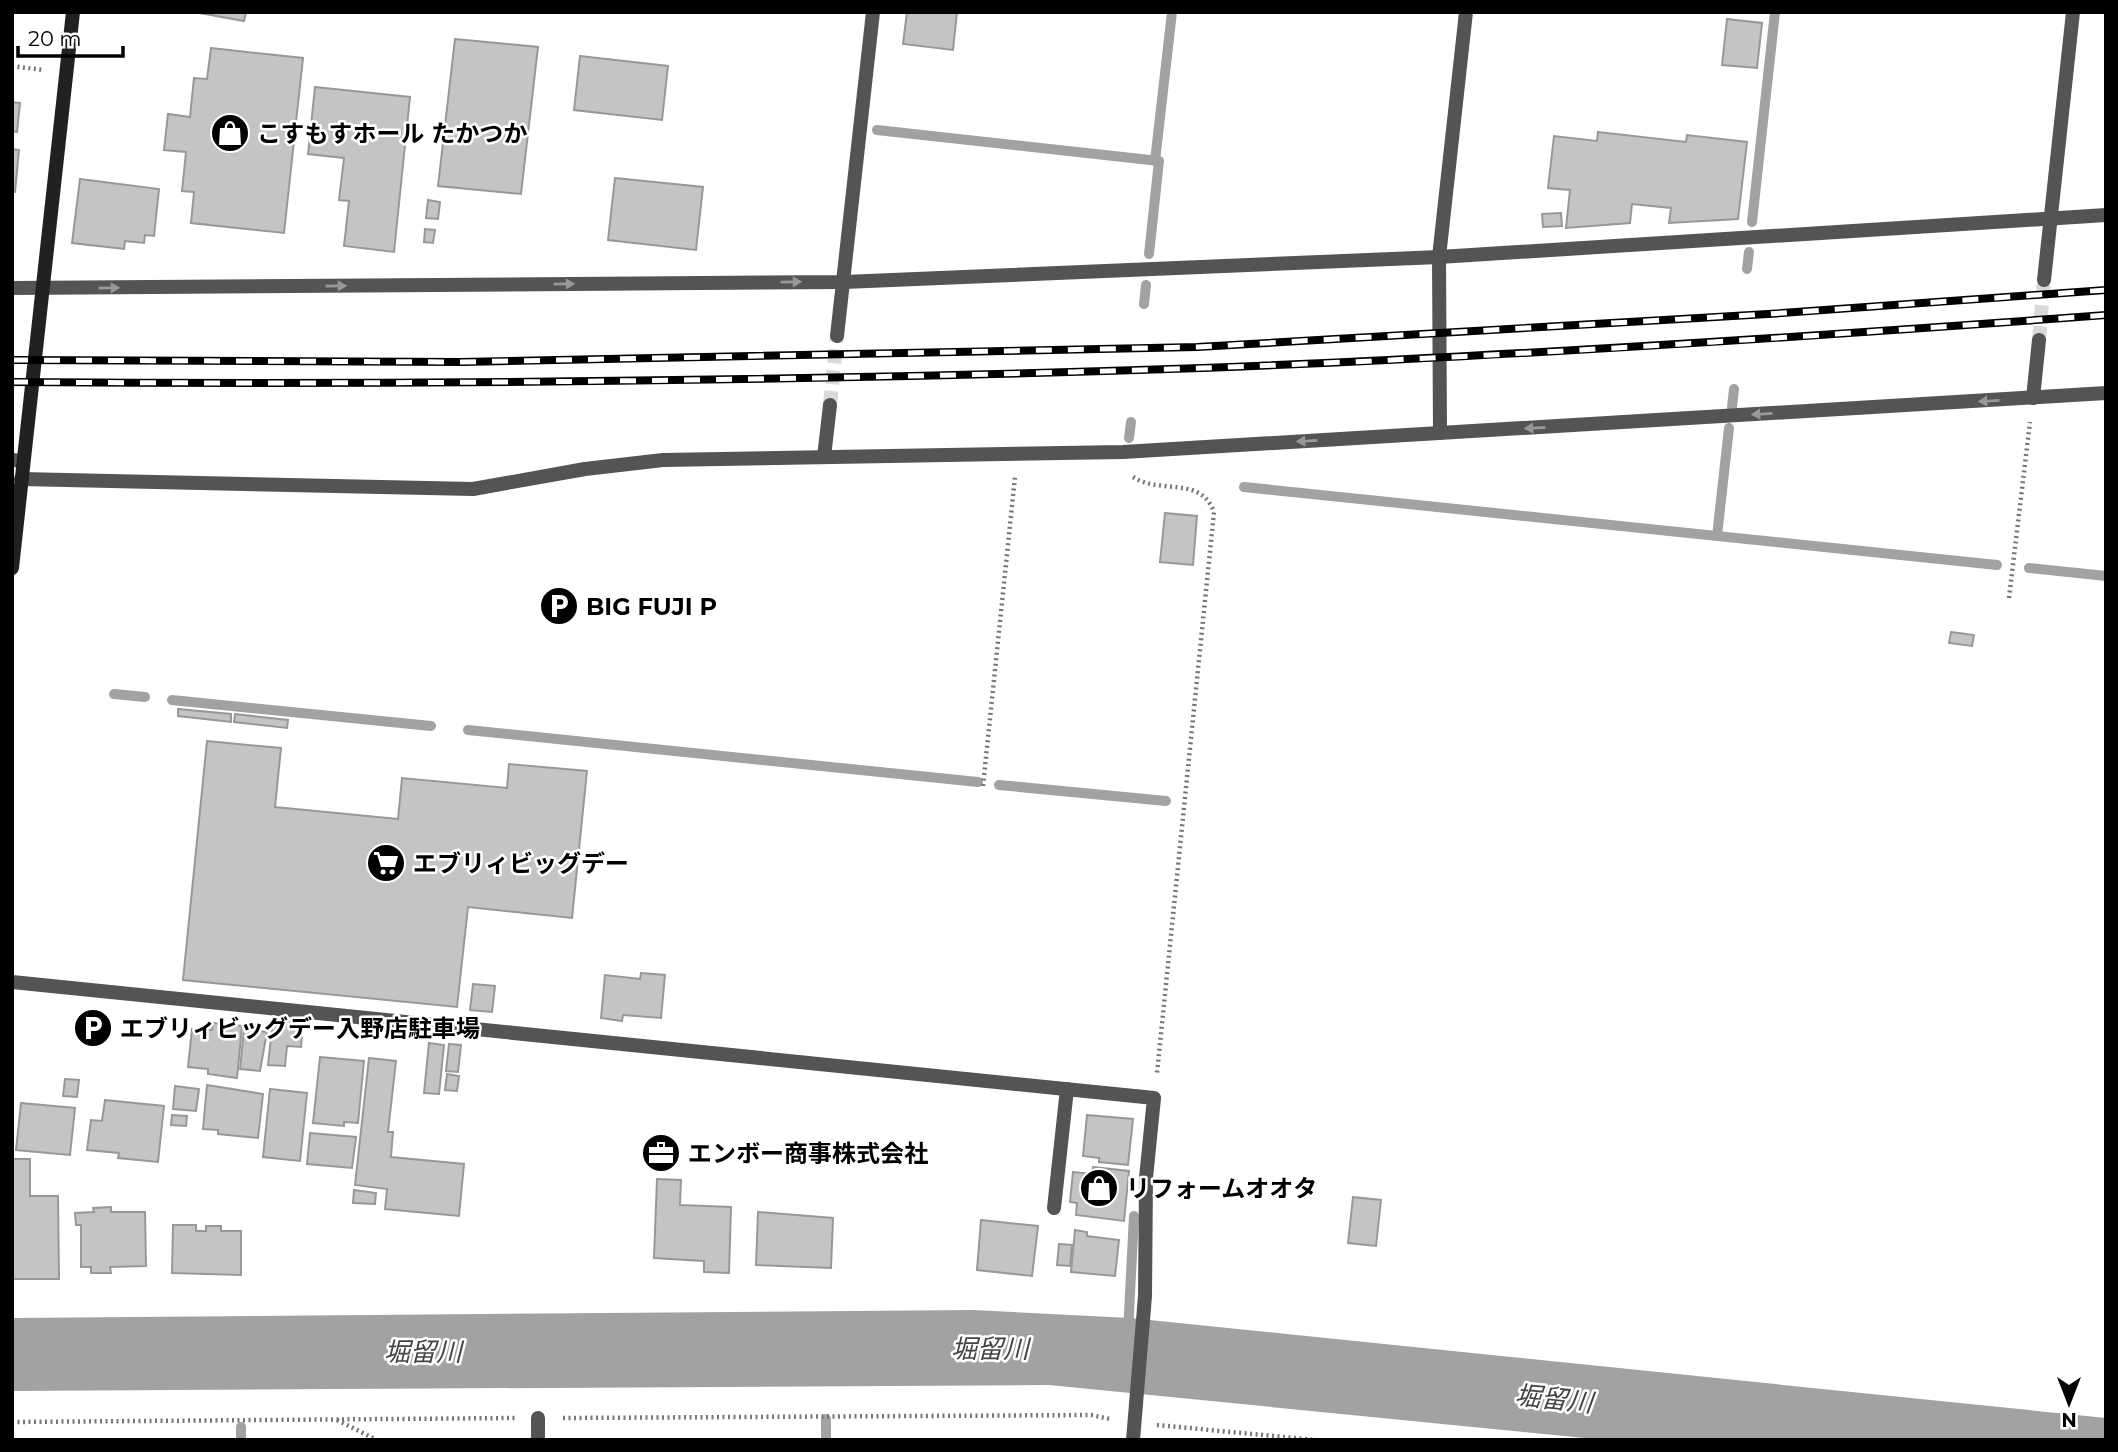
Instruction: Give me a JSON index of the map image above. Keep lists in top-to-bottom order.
{
  "water": ["堀留川"],
  "places": {
    "shop": ["こすもすホール たかつか", "リフォームオオタ"],
    "parking": ["BIG FUJI P", "エブリィビッグデー入野店駐車場"],
    "supermarket": ["エブリィビッグデー"],
    "office": ["エンボー商事株式会社"]
  },
  "scale_bar": "20 m",
  "north": "bottom"
}
